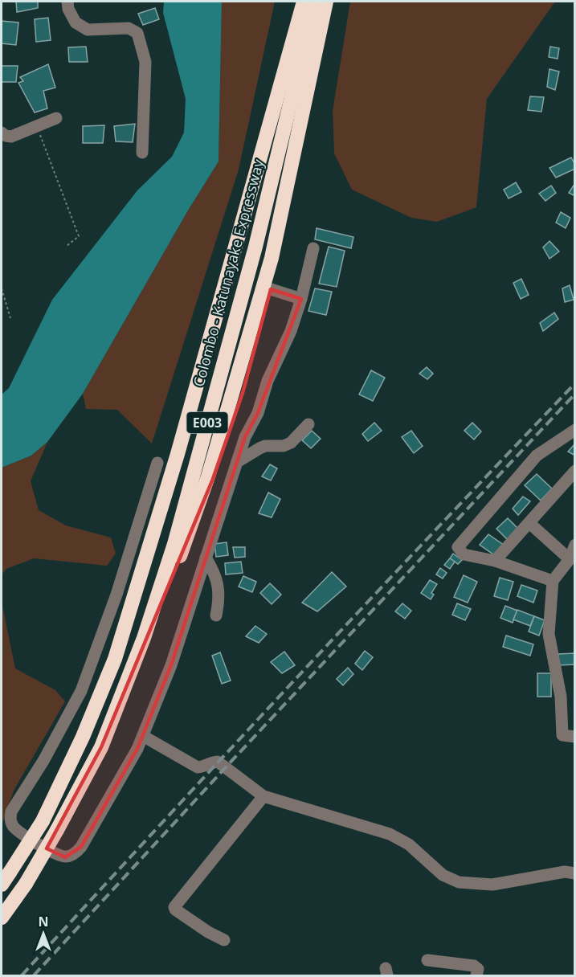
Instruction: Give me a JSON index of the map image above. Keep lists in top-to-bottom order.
{
  "streets": {
    "highway": ["Colombo - Katunayake Expressway", "E003"]
  },
  "north": "top"
}
